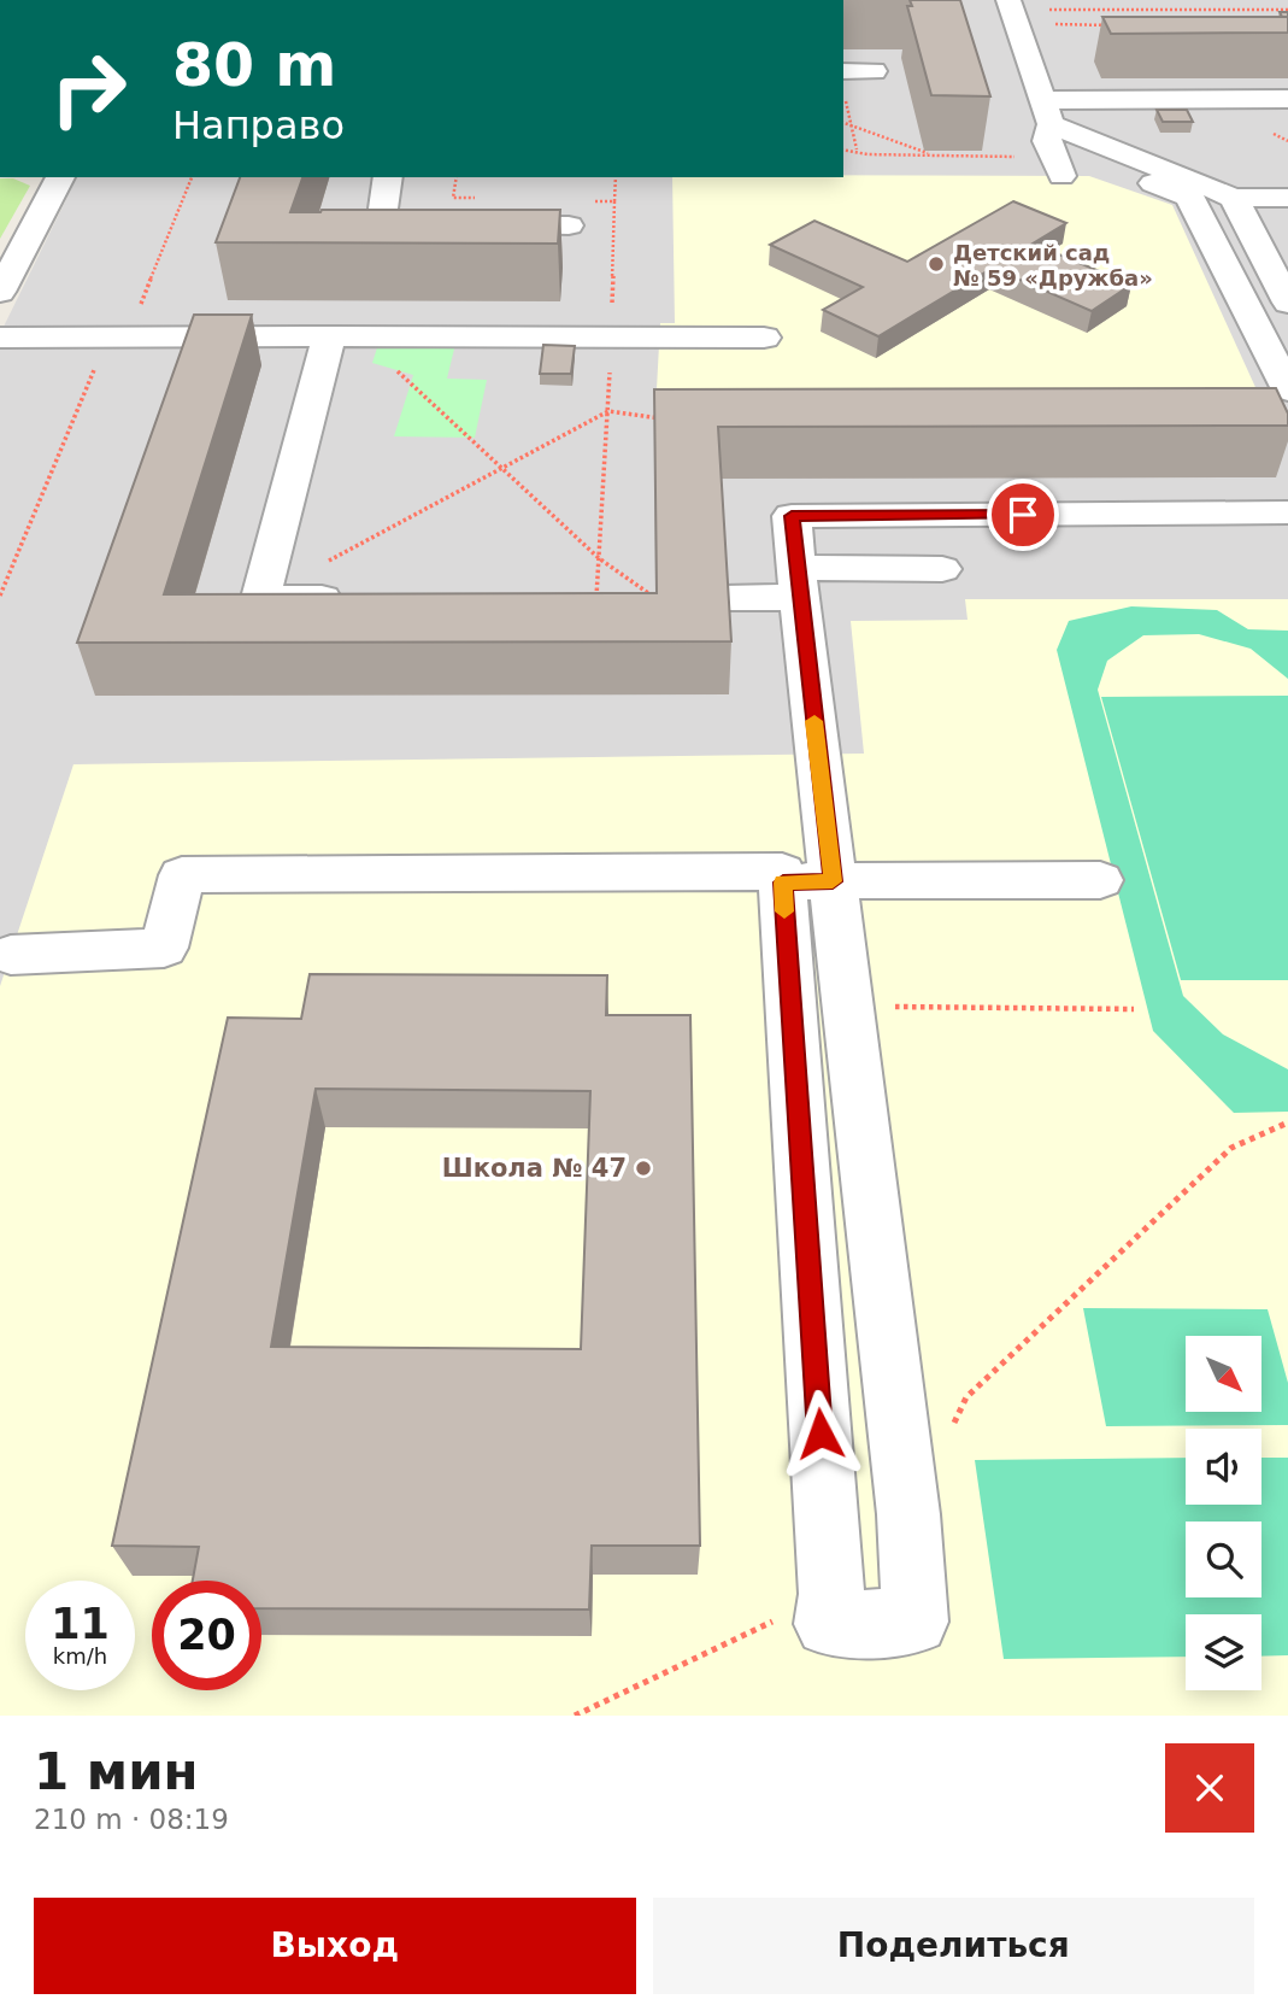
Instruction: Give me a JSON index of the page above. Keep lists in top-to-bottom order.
{
  "places": ["Детский сад № 59 «Дружба»", "Школа № 47"],
  "north": "bottom right",
  "page": {
    "turn": ["80 m", "Направо"],
    "speed": "11 km/h",
    "limit": "20",
    "heading": ["1 мин", "210 m · 08:19"],
    "buttons": ["Выход", "Поделиться"]
  }
}
